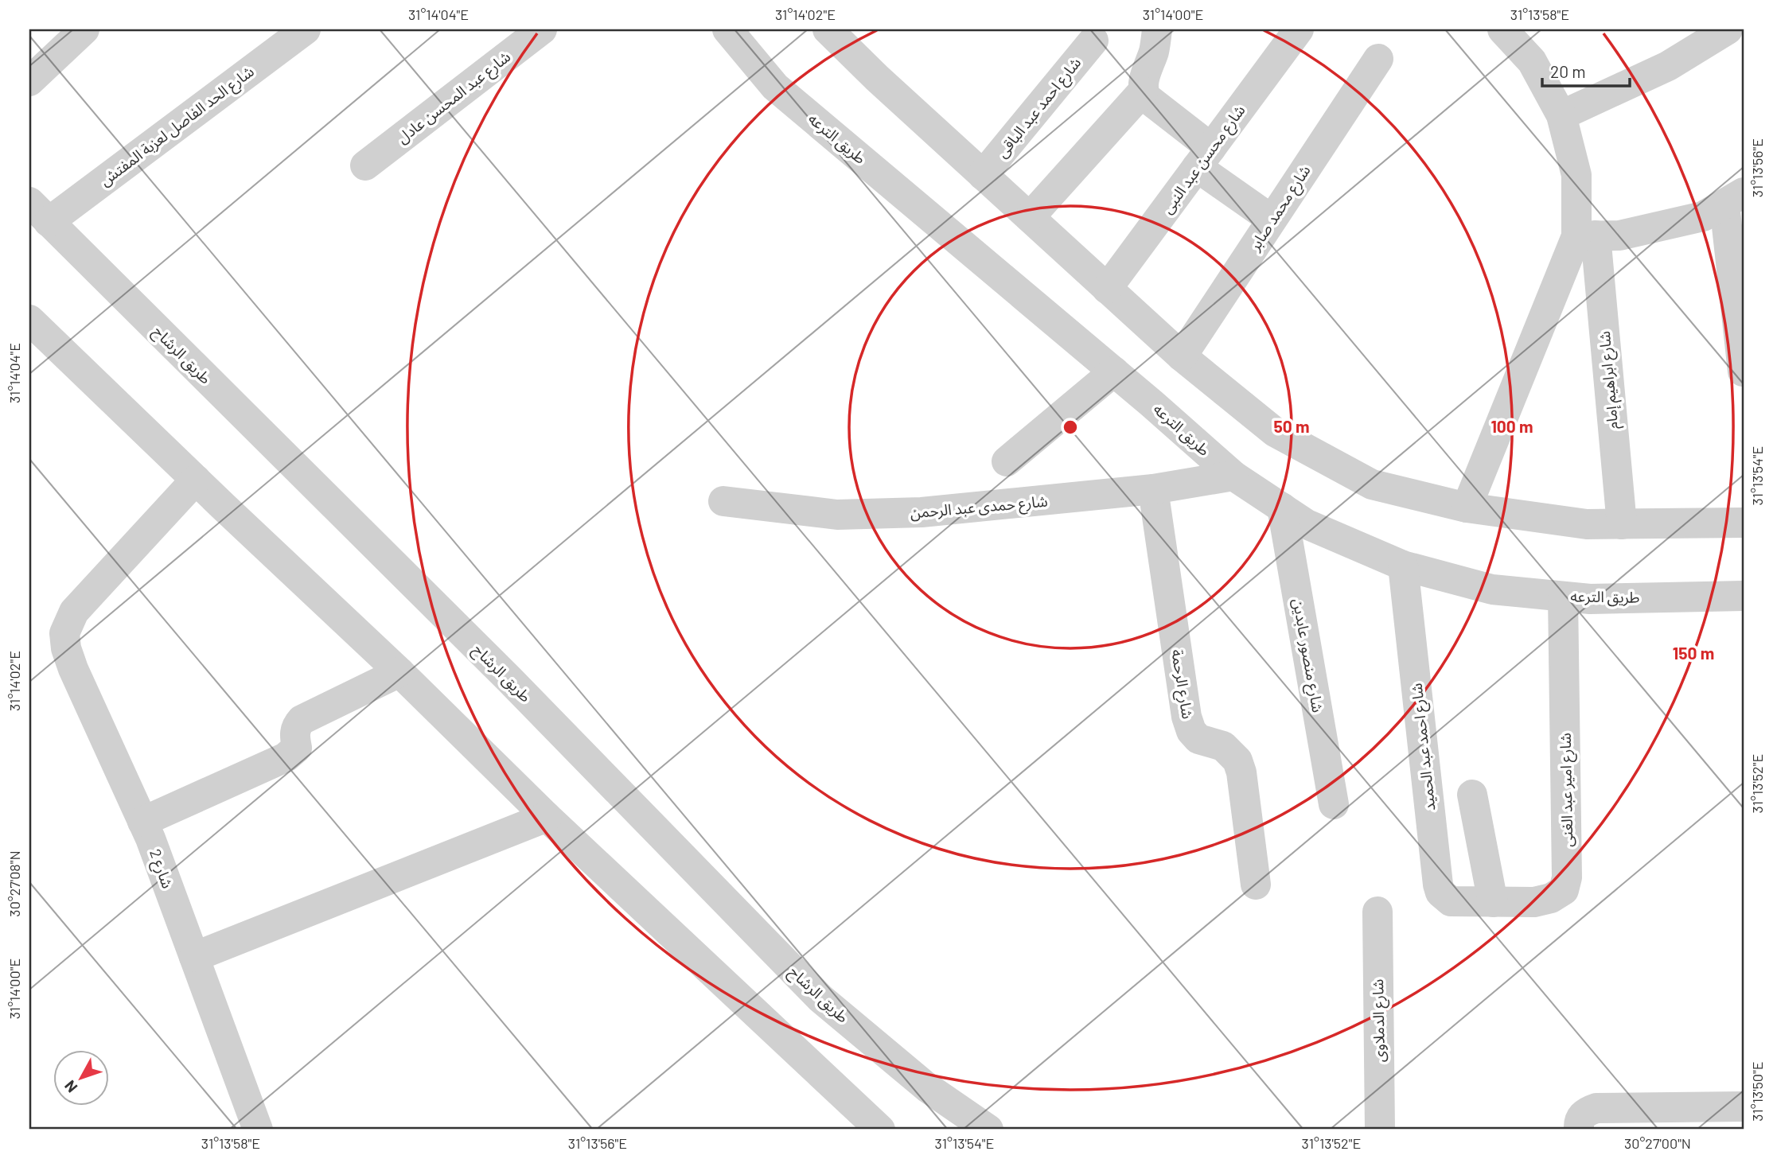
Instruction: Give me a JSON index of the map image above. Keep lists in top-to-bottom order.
{
  "streets": {
    "street": [
      "شارع عبد المحسن عادل",
      "شارع احمد عبد الباقى",
      "شارع الحد الفاصل لعزبة المفتش",
      "طريق الترعه",
      "شارع محسن عبد النبى",
      "شارع محمد صابر",
      "طريق الرشاح",
      "شارع ابراهيم إمام",
      "شارع حمدى عبد الرحمن",
      "شارع منصور عابدين",
      "شارع الرحمة",
      "شارع احمد عبد الحميد",
      "شارع امير عبد الغنى",
      "شارع 2",
      "شارع الدملاوى"
    ]
  },
  "crossings": [
    ["شارع الحد الفاصل لعزبة المفتش", "طريق الرشاح"],
    ["طريق الترعه", "شارع حمدى عبد الرحمن"],
    ["طريق الترعه", "شارع منصور عابدين"],
    ["طريق الترعه", "شارع احمد عبد الحميد"],
    ["طريق الترعه", "شارع امير عبد الغنى"],
    ["شارع حمدى عبد الرحمن", "شارع الرحمة"],
    ["شارع احمد عبد الحميد", "شارع امير عبد الغنى"]
  ],
  "scale_bar": "20 m",
  "north": "bottom left",
  "coordinates": [
    "31°14'04\"E",
    "31°14'02\"E",
    "31°14'00\"E",
    "31°13'58\"E",
    "31°13'56\"E",
    "31°13'54\"E",
    "31°13'52\"E",
    "30°27'08\"N",
    "31°13'50\"E",
    "30°27'00\"N"
  ],
  "rings": ["50 m", "100 m", "150 m"]
}
